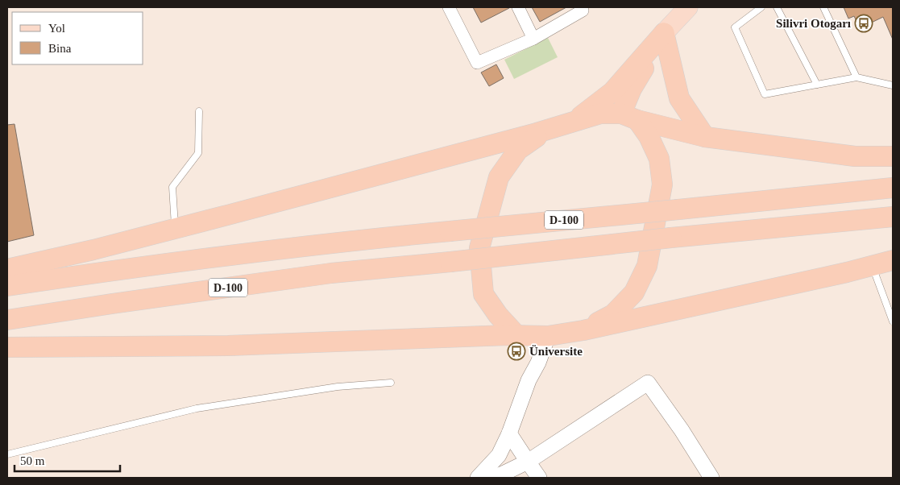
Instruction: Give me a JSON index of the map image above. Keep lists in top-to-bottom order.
{
  "streets": {
    "highway": ["D-100"]
  },
  "places": {
    "bus stop": ["Silivri Otogarı", "Üniversite"]
  },
  "legend": ["Yol", "Bina"],
  "scale_bar": "50 m"
}
